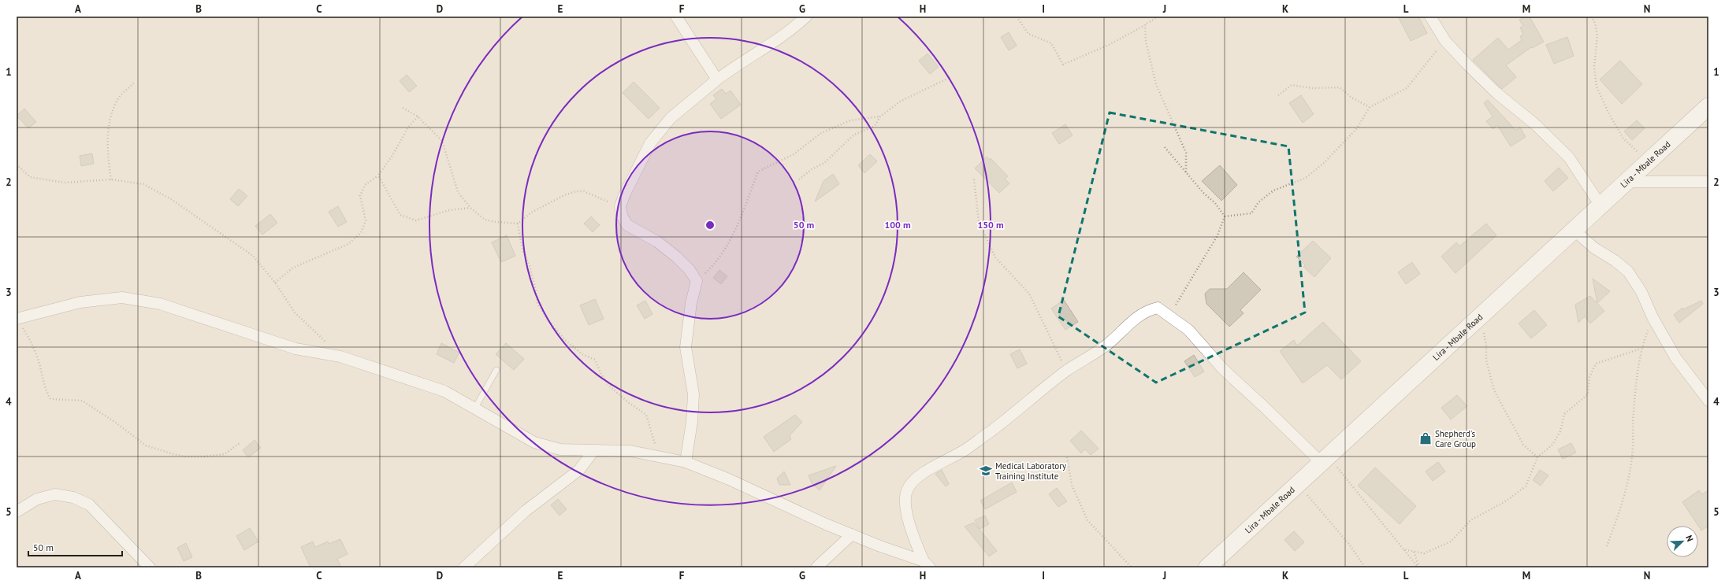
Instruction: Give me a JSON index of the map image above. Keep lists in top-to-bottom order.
{
  "streets": {
    "main road": ["Lira - Mbale Road"]
  },
  "places": {
    "shop": ["Shepherd's Care Group"],
    "school or university": ["Medical Laboratory Training Institute"]
  },
  "scale_bar": "50 m",
  "north": "top right",
  "grid": {
    "columns": [
      "A",
      "B",
      "C",
      "D",
      "E",
      "F",
      "G",
      "H",
      "I",
      "J",
      "K",
      "L",
      "M",
      "N"
    ],
    "rows": [
      "1",
      "2",
      "3",
      "4",
      "5"
    ]
  },
  "rings": ["50 m", "100 m", "150 m"]
}
